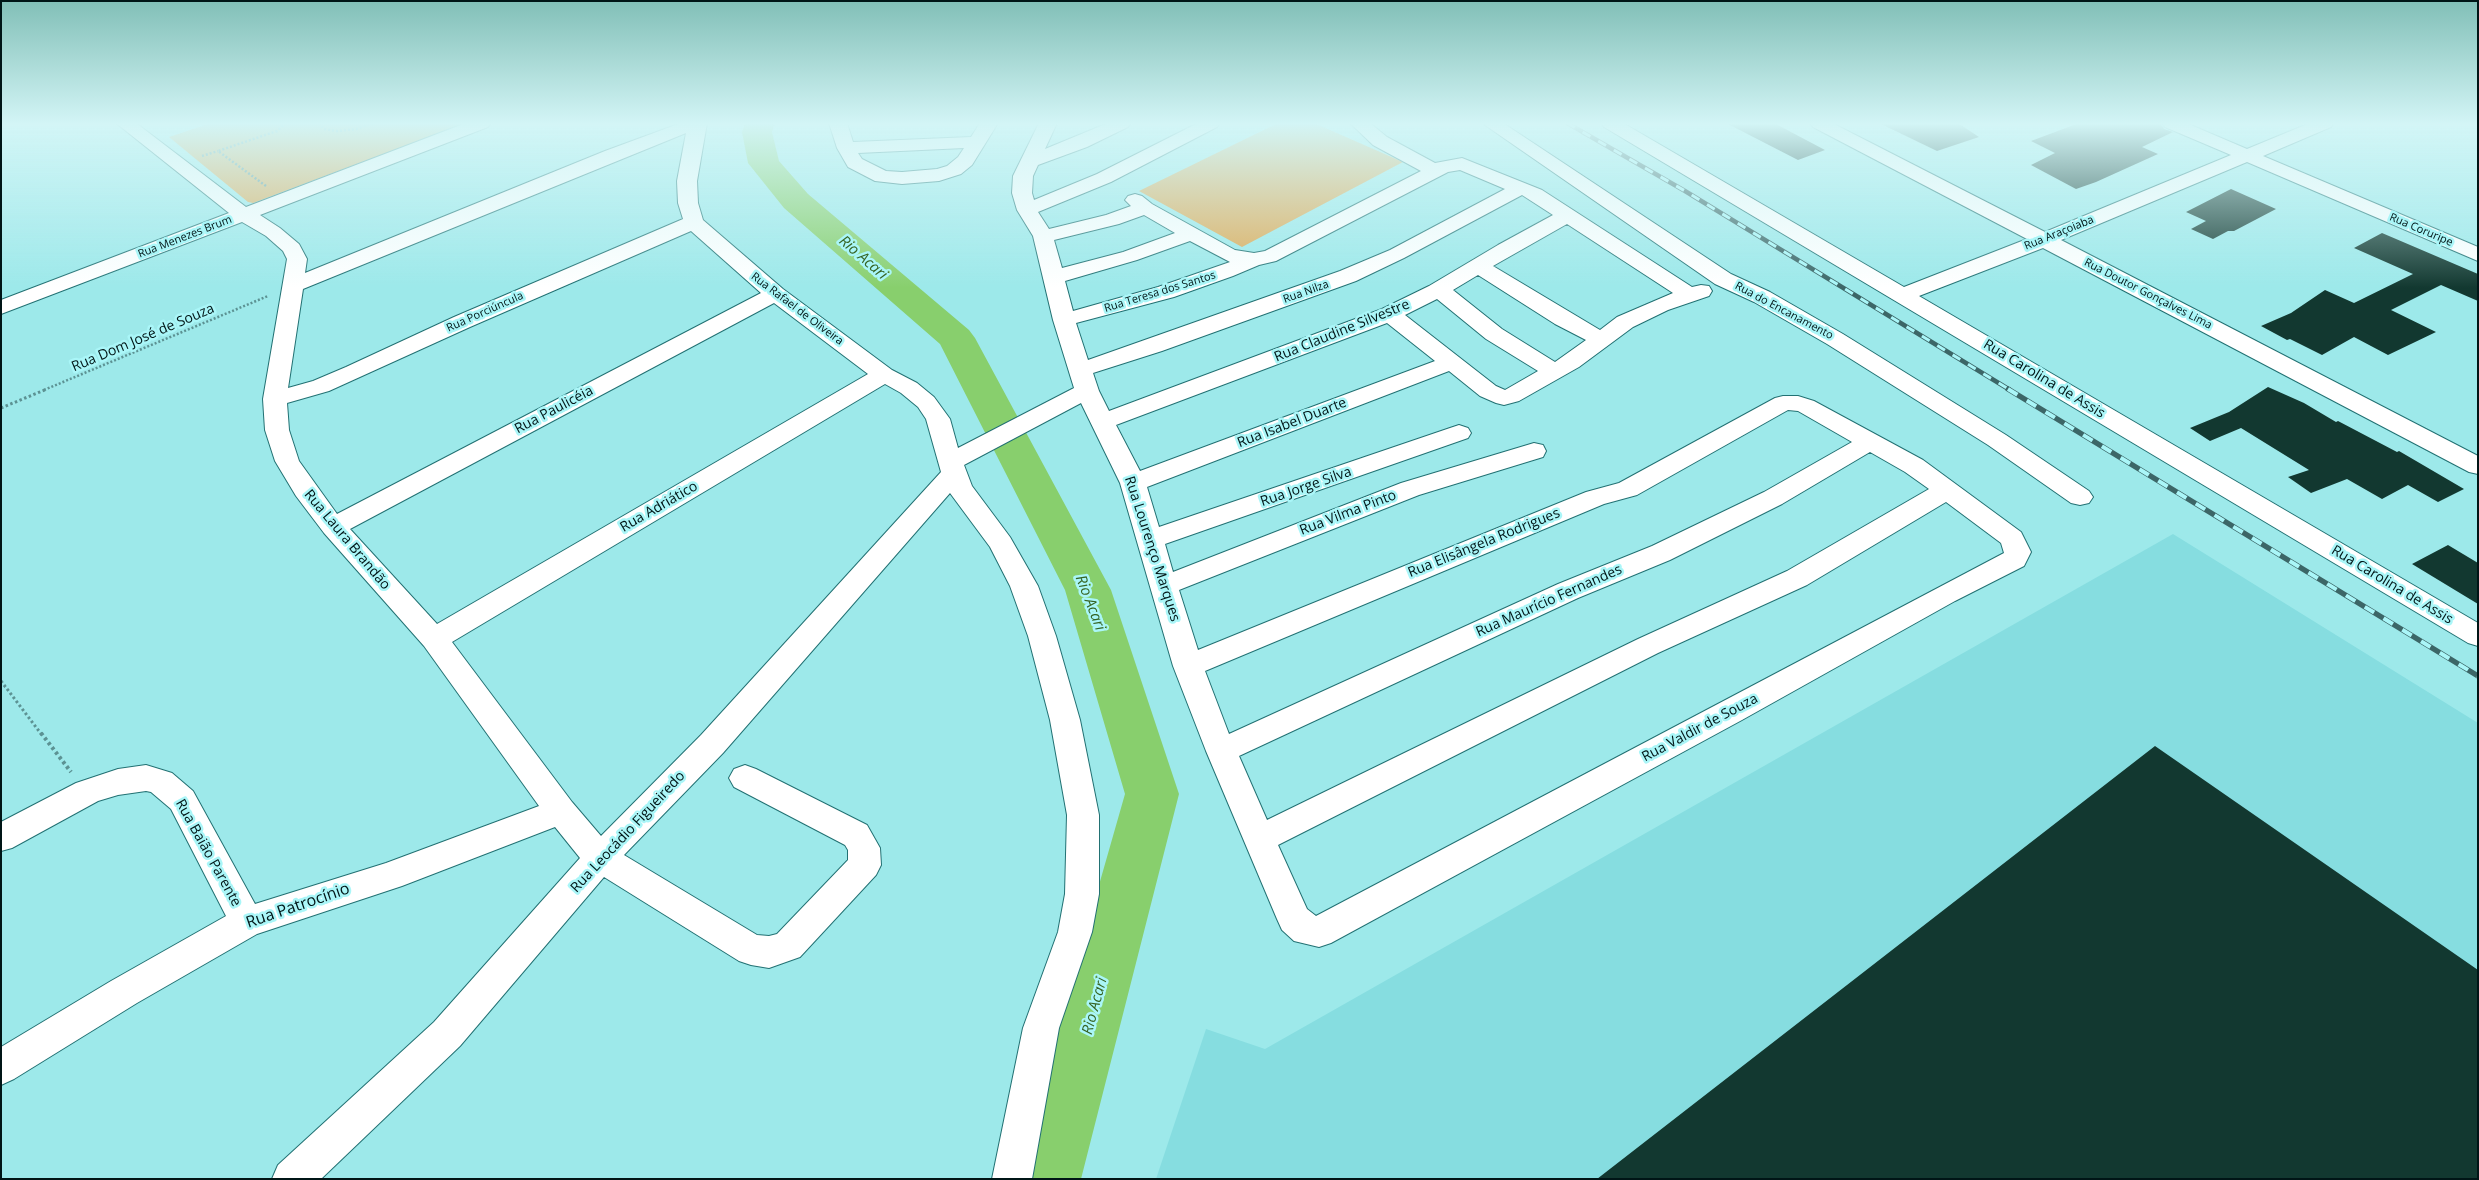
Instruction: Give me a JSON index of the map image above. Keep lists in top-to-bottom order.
{
  "streets": {
    "street": [
      "Rua Coruripe",
      "Rua Araçoiaba",
      "Rua Menezes Brum",
      "Rua Teresa dos Santos",
      "Rua Nilza",
      "Rua Doutor Gonçalves Lima",
      "Rua Rafael de Oliveira",
      "Rua do Encanamento",
      "Rua Porciúncula",
      "Rua Claudine Silvestre",
      "Rua Carolina de Assis",
      "Rua Paulicéia",
      "Rua Isabel Duarte",
      "Rua Jorge Silva",
      "Rua Adriático",
      "Rua Vilma Pinto",
      "Rua Laura Brandão",
      "Rua Elisângela Rodrigues",
      "Rua Lourenço Marques",
      "Rua Maurício Fernandes",
      "Rua Valdir de Souza",
      "Rua Leocádio Figueiredo",
      "Rua Baião Parente",
      "Rua Patrocínio"
    ],
    "path": ["Rua Dom José de Souza"]
  },
  "crossings": [
    ["Rua Araçoiaba", "Rua Doutor Gonçalves Lima"],
    ["Rua Araçoiaba", "Rua Carolina de Assis"],
    ["Rua Menezes Brum", "Rua Laura Brandão"],
    ["Rua Teresa dos Santos", "Rua Lourenço Marques"],
    ["Rua Nilza", "Rua Rafael de Oliveira"],
    ["Rua Nilza", "Rua Lourenço Marques"],
    ["Rua Nilza", "Rua Leocádio Figueiredo"],
    ["Rua Rafael de Oliveira", "Rua Porciúncula"],
    ["Rua Rafael de Oliveira", "Rua Paulicéia"],
    ["Rua Rafael de Oliveira", "Rua Adriático"],
    ["Rua Rafael de Oliveira", "Rua Leocádio Figueiredo"],
    ["Rua Porciúncula", "Rua Laura Brandão"],
    ["Rua Claudine Silvestre", "Rua Lourenço Marques"],
    ["Rua Dom José de Souza", "Rua Laura Brandão"],
    ["Rua Paulicéia", "Rua Laura Brandão"],
    ["Rua Isabel Duarte", "Rua Lourenço Marques"],
    ["Rua Jorge Silva", "Rua Lourenço Marques"],
    ["Rua Adriático", "Rua Laura Brandão"],
    ["Rua Vilma Pinto", "Rua Lourenço Marques"],
    ["Rua Laura Brandão", "Rua Leocádio Figueiredo"],
    ["Rua Laura Brandão", "Rua Patrocínio"],
    ["Rua Elisângela Rodrigues", "Rua Lourenço Marques"],
    ["Rua Elisângela Rodrigues", "Rua Valdir de Souza"],
    ["Rua Lourenço Marques", "Rua Maurício Fernandes"],
    ["Rua Lourenço Marques", "Rua Valdir de Souza"],
    ["Rua Maurício Fernandes", "Rua Valdir de Souza"],
    ["Rua Baião Parente", "Rua Patrocínio"]
  ],
  "water": ["Rio Acari"]
}
